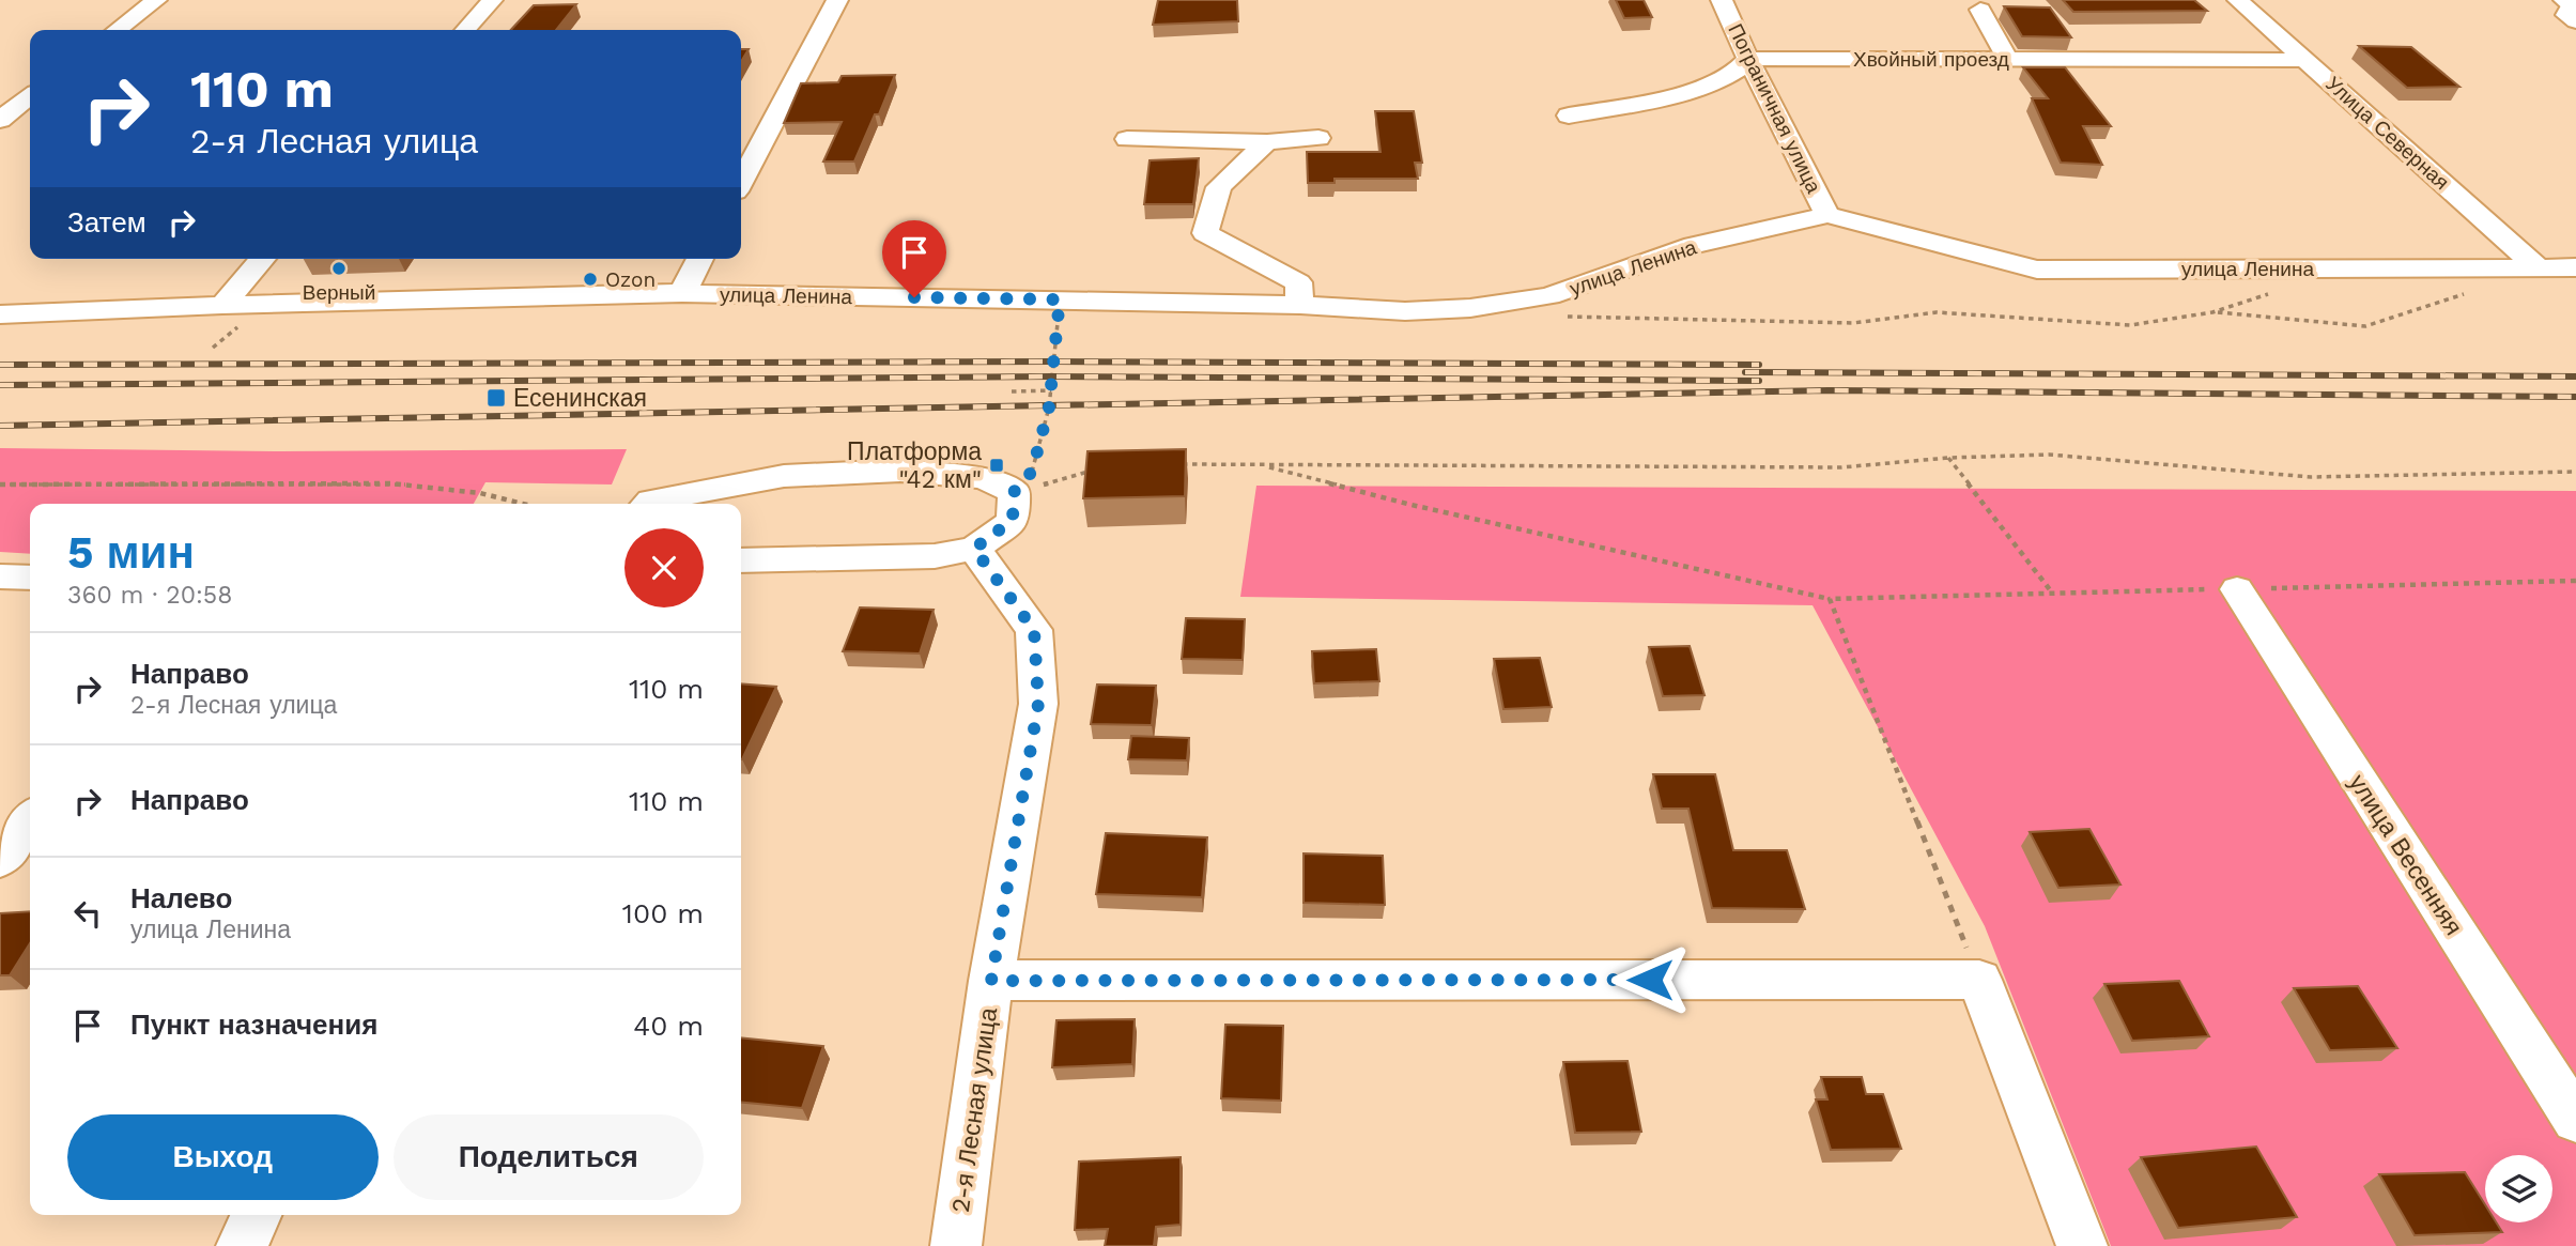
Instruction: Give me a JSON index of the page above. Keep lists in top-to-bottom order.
{
  "streets": {
    "street": [
      "Хвойный проезд",
      "Пограничная улица",
      "Улица Северная",
      "улица Ленина",
      "улица Весенняя",
      "2-я Лесная улица"
    ]
  },
  "crossings": [
    ["Хвойный проезд", "Пограничная улица"],
    ["Хвойный проезд", "Улица Северная"],
    ["Пограничная улица", "улица Ленина"],
    ["Улица Северная", "улица Ленина"]
  ],
  "places": {
    "other": ["Верный", "Ozon"],
    "transit": ["Есенинская", "Платформа \"42 км\""]
  },
  "page": {
    "turn": ["110 m", "2-я Лесная улица"],
    "then": "Затем",
    "heading": ["5 мин", "360 m · 20:58"],
    "list": [
      {
        "name": "Направо",
        "note": "2-я Лесная улица",
        "value": "110 m"
      },
      {
        "name": "Направо",
        "value": "110 m"
      },
      {
        "name": "Налево",
        "note": "улица Ленина",
        "value": "100 m"
      },
      {
        "name": "Пункт назначения",
        "value": "40 m"
      }
    ],
    "buttons": ["Выход", "Поделиться"]
  }
}
